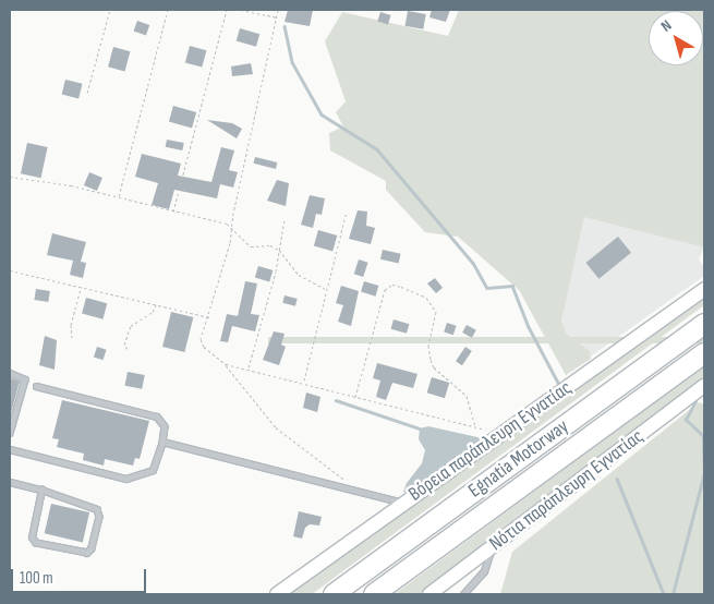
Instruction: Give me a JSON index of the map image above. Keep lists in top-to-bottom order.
{
  "streets": {
    "highway": ["Egnatia Motorway"],
    "street": ["Βόρεια παράπλευρη Εγνατίας", "Νότια παράπλευρη Εγνατίας"]
  },
  "scale_bar": "100 m",
  "north": "top left"
}
